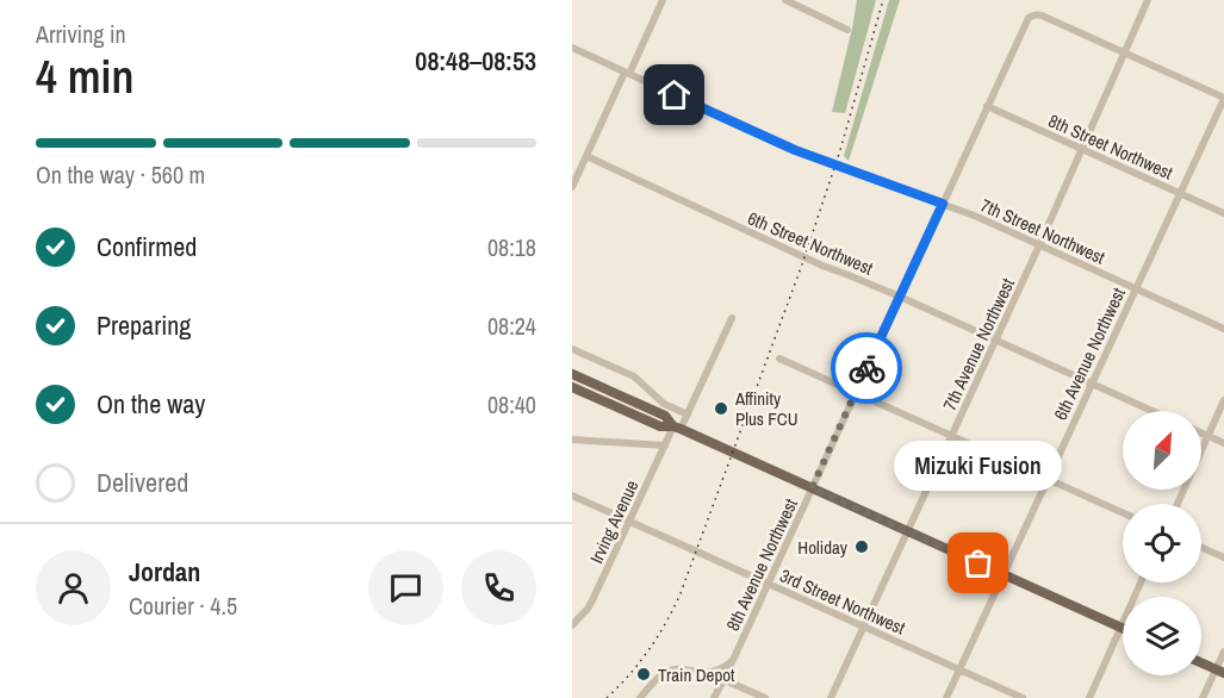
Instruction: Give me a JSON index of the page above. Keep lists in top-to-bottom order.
{
  "streets": {
    "street": [
      "8th Street Northwest",
      "7th Street Northwest",
      "6th Street Northwest",
      "7th Avenue Northwest",
      "6th Avenue Northwest",
      "Irving Avenue",
      "8th Avenue Northwest",
      "3rd Street Northwest"
    ]
  },
  "crossings": [
    ["8th Street Northwest", "7th Avenue Northwest"],
    ["8th Street Northwest", "6th Avenue Northwest"],
    ["8th Street Northwest", "8th Avenue Northwest"],
    ["7th Street Northwest", "7th Avenue Northwest"],
    ["7th Street Northwest", "6th Avenue Northwest"],
    ["7th Street Northwest", "8th Avenue Northwest"],
    ["6th Street Northwest", "7th Avenue Northwest"],
    ["6th Street Northwest", "6th Avenue Northwest"],
    ["6th Street Northwest", "8th Avenue Northwest"],
    ["7th Avenue Northwest", "8th Avenue Northwest"],
    ["7th Avenue Northwest", "3rd Street Northwest"],
    ["6th Avenue Northwest", "3rd Street Northwest"],
    ["Irving Avenue", "3rd Street Northwest"],
    ["8th Avenue Northwest", "3rd Street Northwest"]
  ],
  "places": [
    "Affinity Plus FCU",
    "Holiday",
    "Mizuki Fusion",
    "Train Depot"
  ],
  "north": "top right",
  "page": {
    "heading": ["4 min", "Arriving in", "08:48–08:53"],
    "panel": ["Jordan", "Courier · 4.5"],
    "bar": "On the way · 560 m",
    "list": [
      ["Confirmed", "08:18"],
      ["Preparing", "08:24"],
      ["On the way", "08:40"],
      "Delivered"
    ],
    "bubble": "Mizuki Fusion"
  }
}
